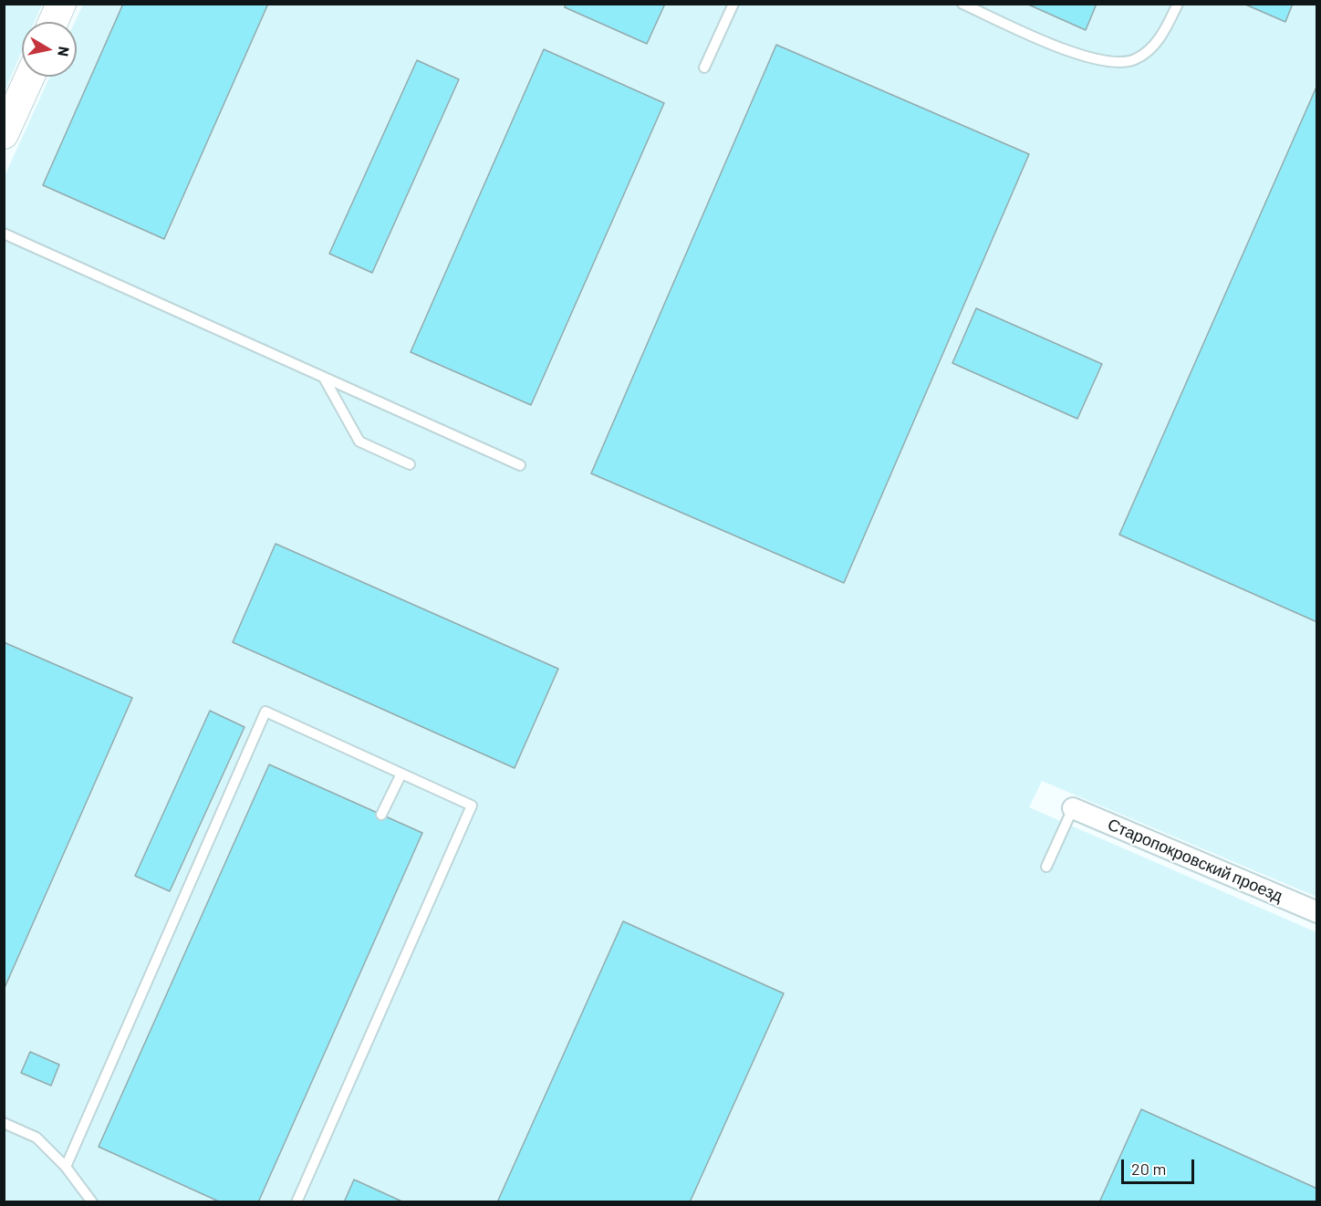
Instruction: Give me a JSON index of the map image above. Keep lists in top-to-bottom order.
{
  "streets": {
    "street": ["Старопокровский проезд"]
  },
  "scale_bar": "20 m",
  "north": "right"
}
